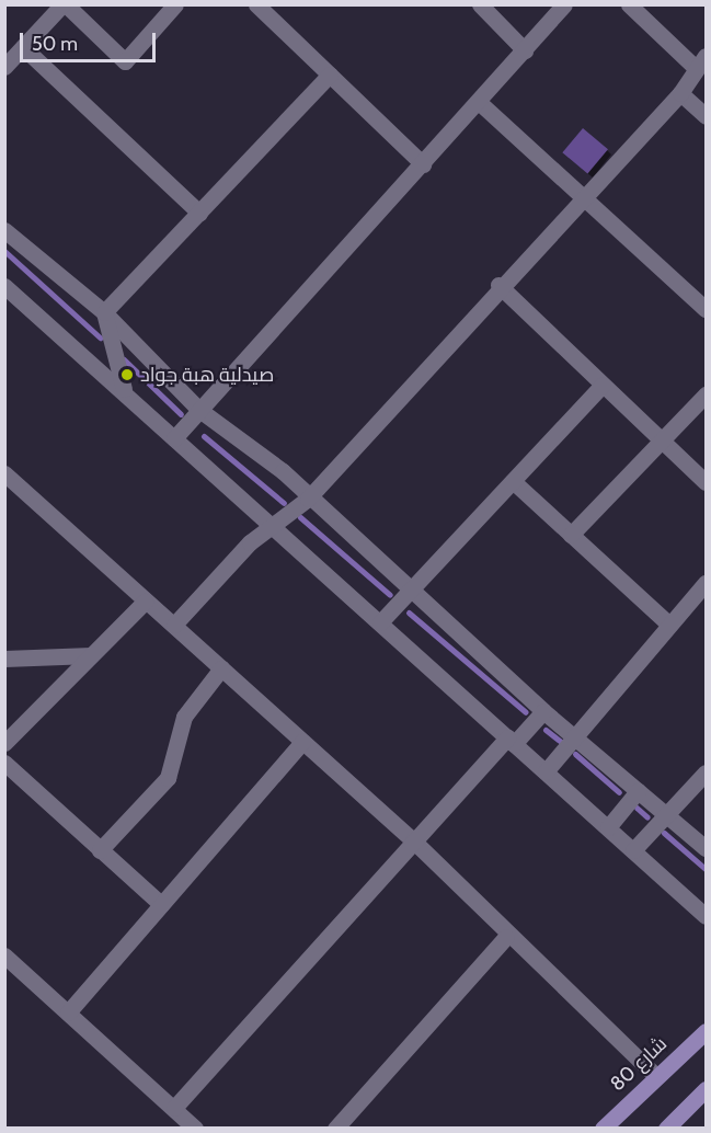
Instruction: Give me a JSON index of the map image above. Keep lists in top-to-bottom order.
{
  "streets": {
    "main road": ["شارع 80"]
  },
  "places": ["صيدلية هبة جواد"],
  "scale_bar": "50 m"
}
